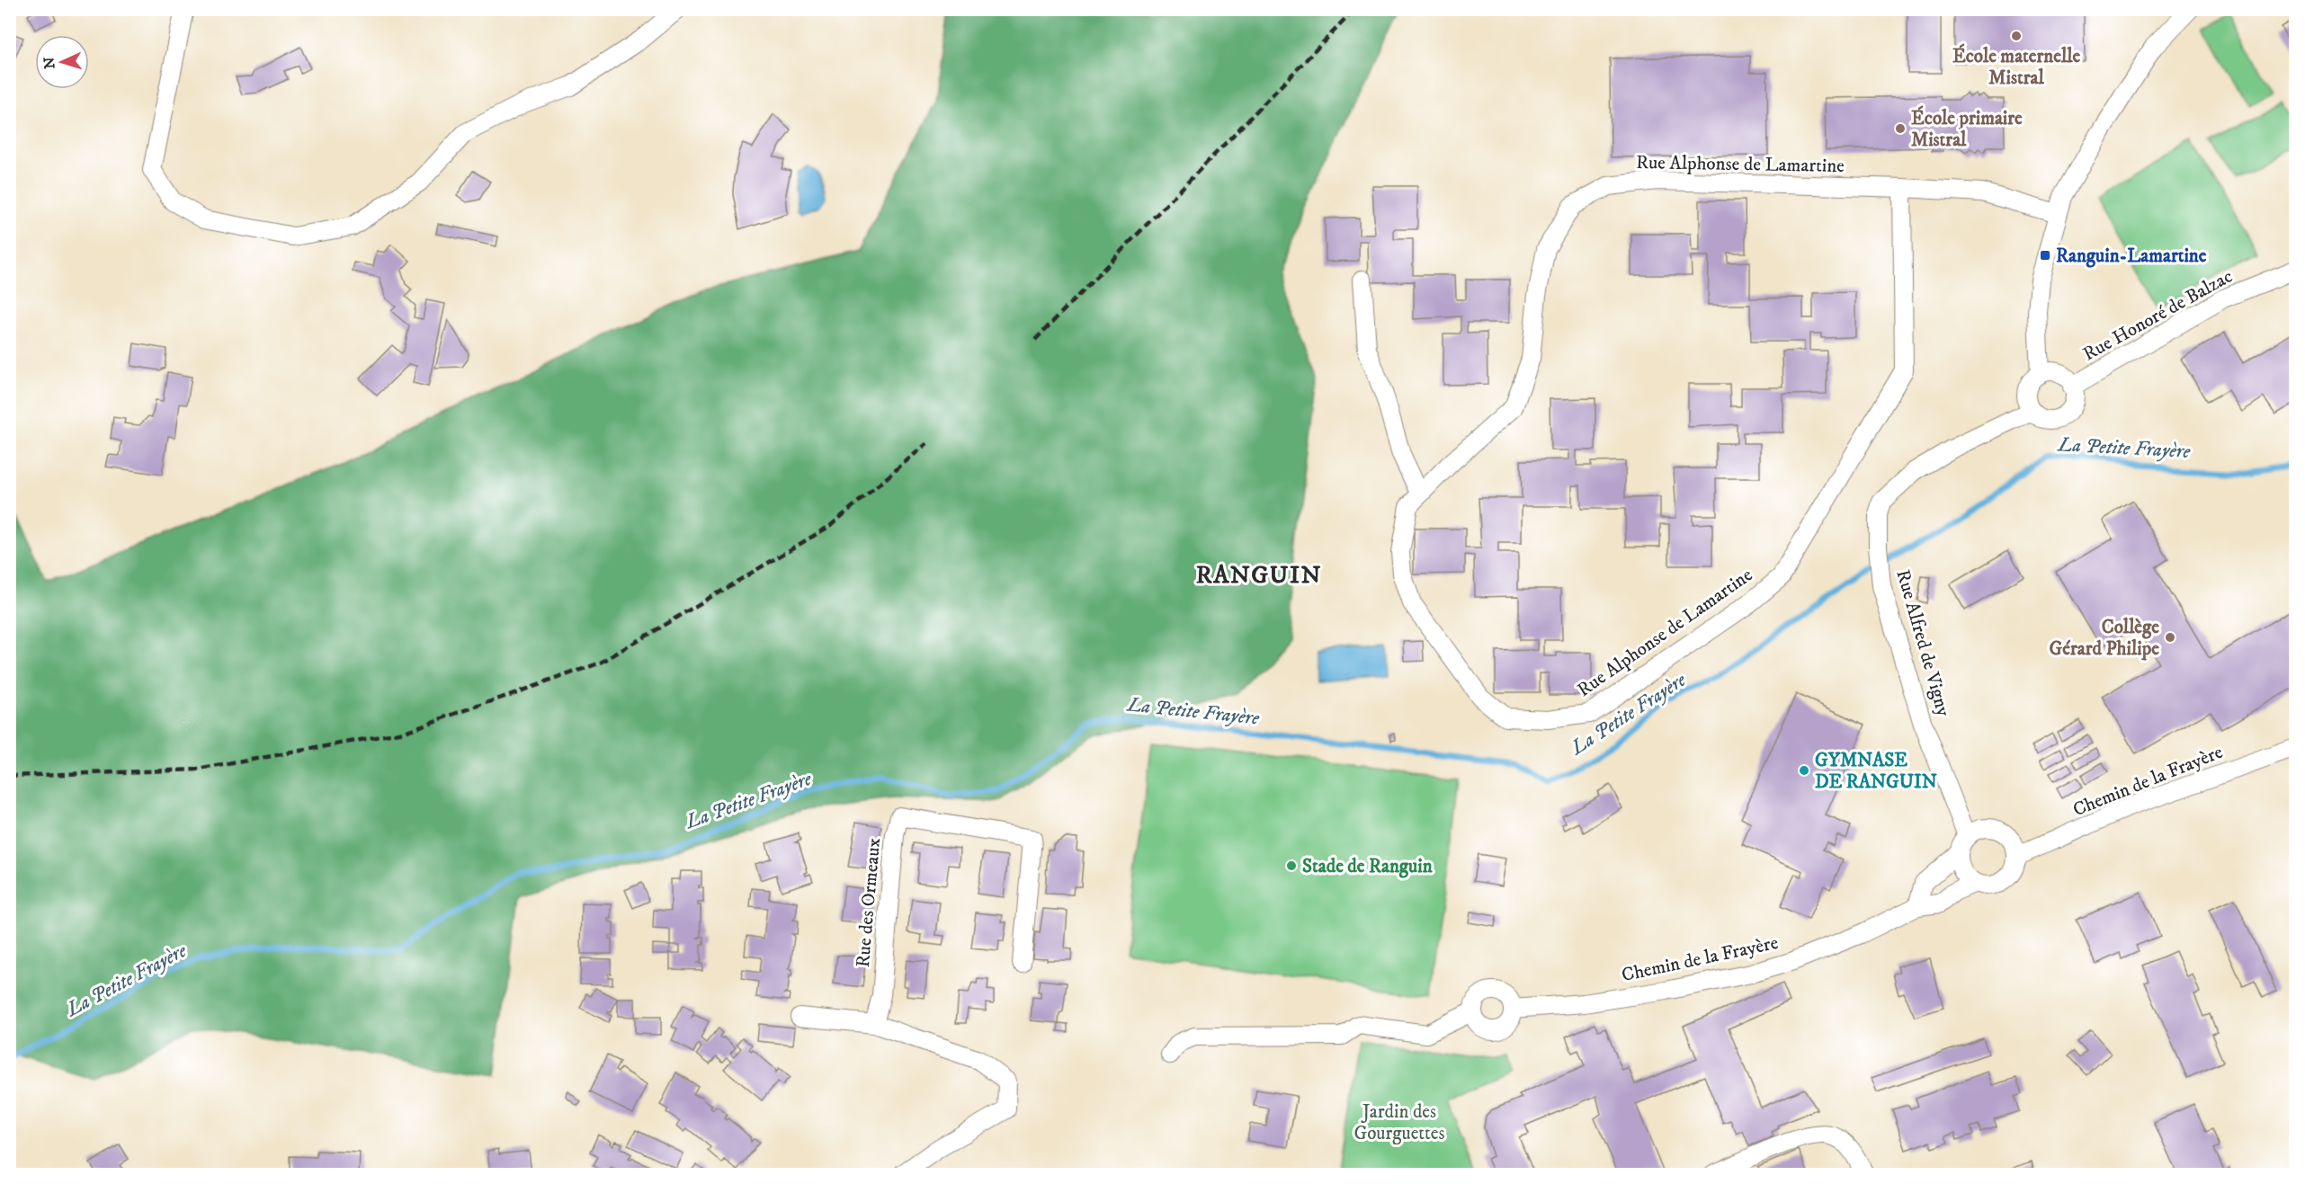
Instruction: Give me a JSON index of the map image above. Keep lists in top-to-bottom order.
{
  "streets": {
    "street": [
      "Rue Alphonse de Lamartine",
      "Rue Honoré de Balzac",
      "Rue Alfred de Vigny",
      "Chemin de la Frayère",
      "Rue des Ormeaux"
    ]
  },
  "crossings": [
    ["Rue Honoré de Balzac", "Rue Alfred de Vigny"],
    ["Rue Alfred de Vigny", "Chemin de la Frayère"]
  ],
  "districts": ["RANGUIN"],
  "water": ["La Petite Frayère"],
  "parks": ["Jardin des Gourguettes"],
  "places": {
    "other": [
      "École maternelle Mistral",
      "École primaire Mistral",
      "Collège Gérard Philipe",
      "GYMNASE DE RANGUIN",
      "Stade de Ranguin"
    ],
    "transit": ["Ranguin-Lamartine"]
  },
  "north": "left"
}
